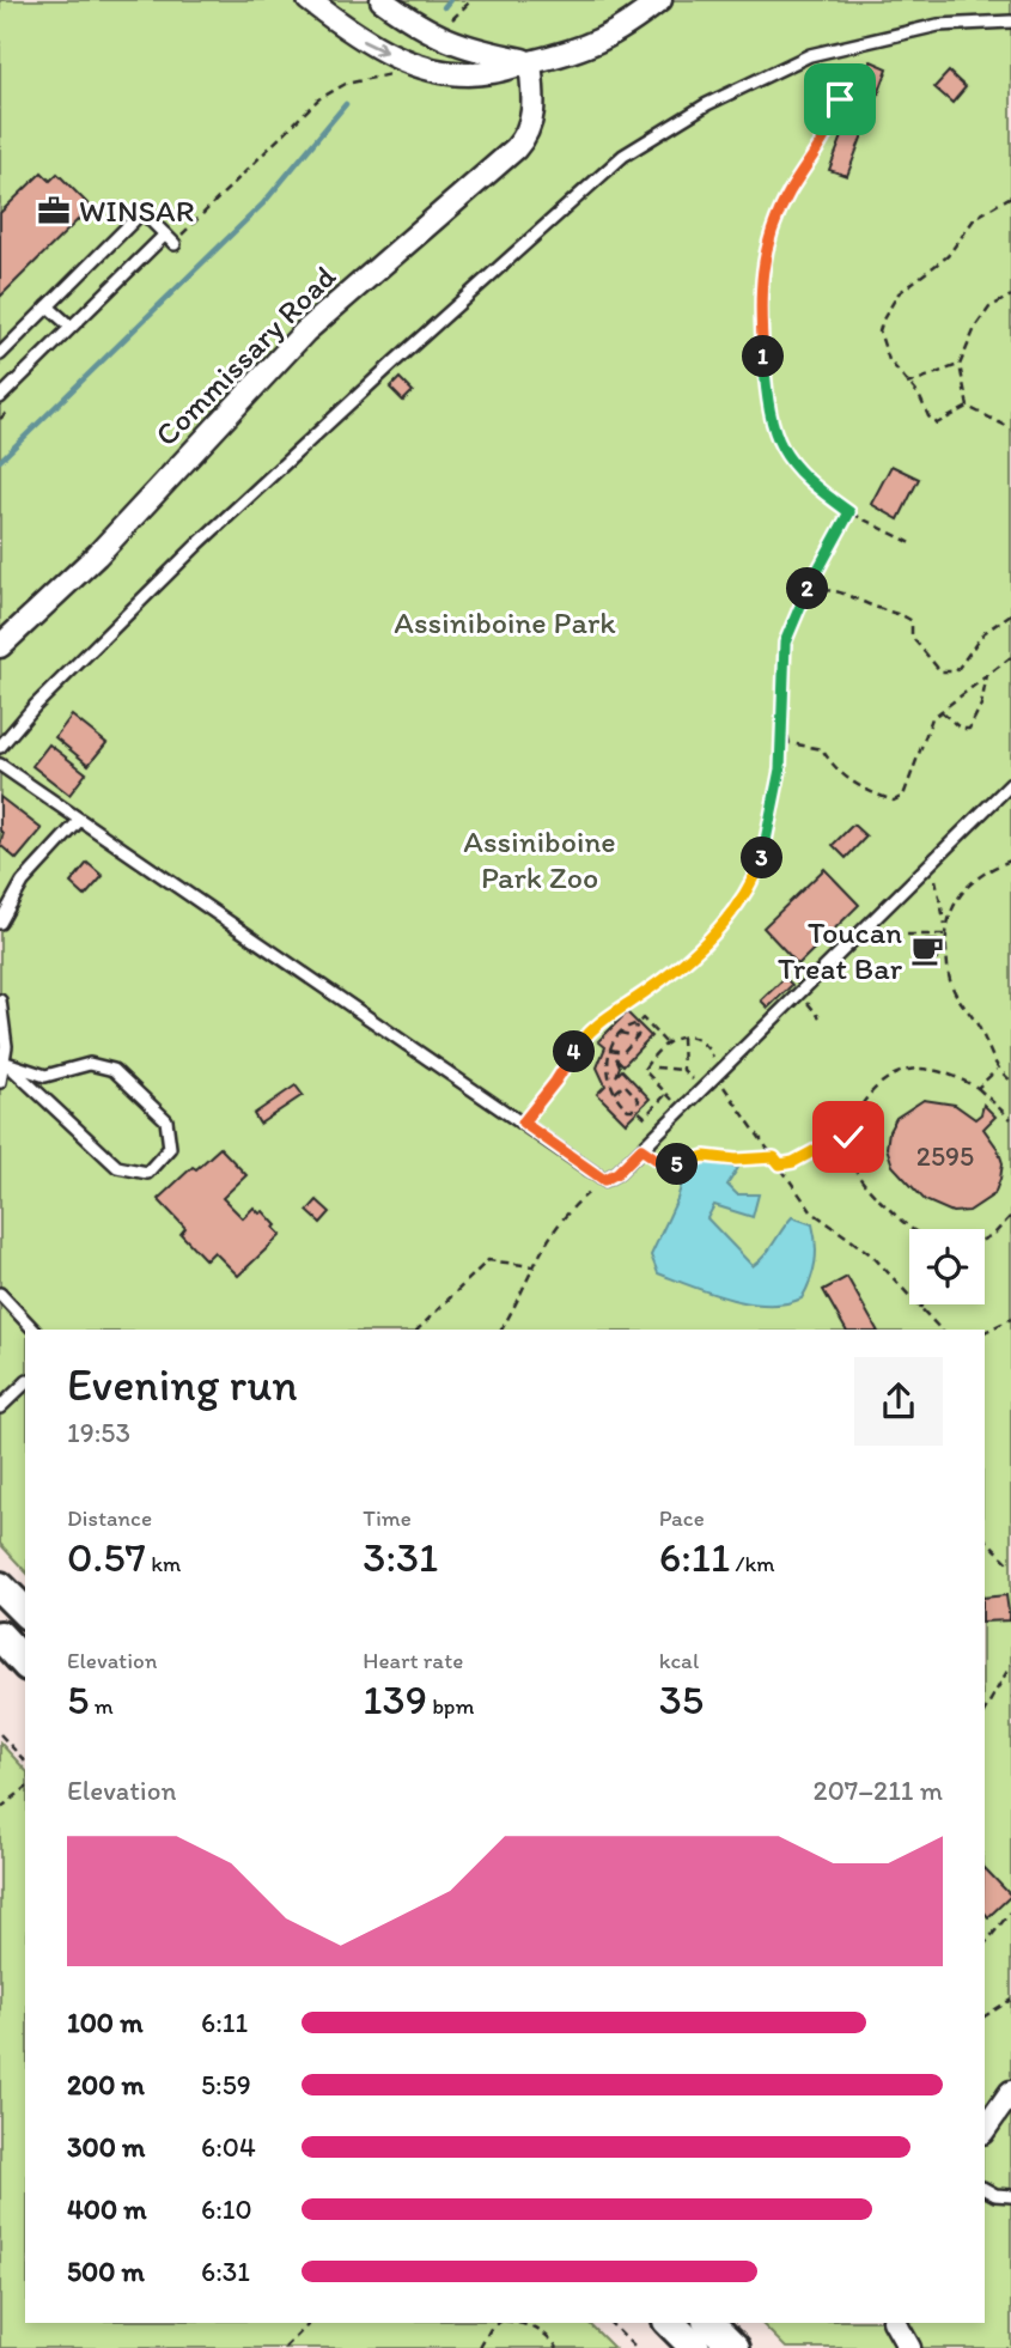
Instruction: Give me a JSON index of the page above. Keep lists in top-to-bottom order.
{
  "streets": {
    "street": ["Commissary Road"]
  },
  "parks": ["Assiniboine Park", "Assiniboine Park Zoo"],
  "places": {
    "office": ["WINSAR"],
    "cafe": ["Toucan Treat Bar"]
  },
  "house_numbers": ["2595"],
  "page": {
    "pins": [
      "1",
      "2",
      "3",
      "4",
      "5"
    ],
    "heading": ["Evening run", "19:53"],
    "stats": [
      ["Distance", "0.57 km"],
      ["Time", "3:31"],
      ["Pace", "6:11 /km"],
      ["Elevation", "5 m"],
      ["Heart rate", "139 bpm"],
      ["kcal", "35"]
    ],
    "chart": ["Elevation", "207–211 m"],
    "list": [
      {
        "name": "100 m",
        "note": "6:11"
      },
      {
        "name": "200 m",
        "note": "5:59"
      },
      {
        "name": "300 m",
        "note": "6:04"
      },
      {
        "name": "400 m",
        "note": "6:10"
      },
      {
        "name": "500 m",
        "note": "6:31"
      }
    ]
  }
}
